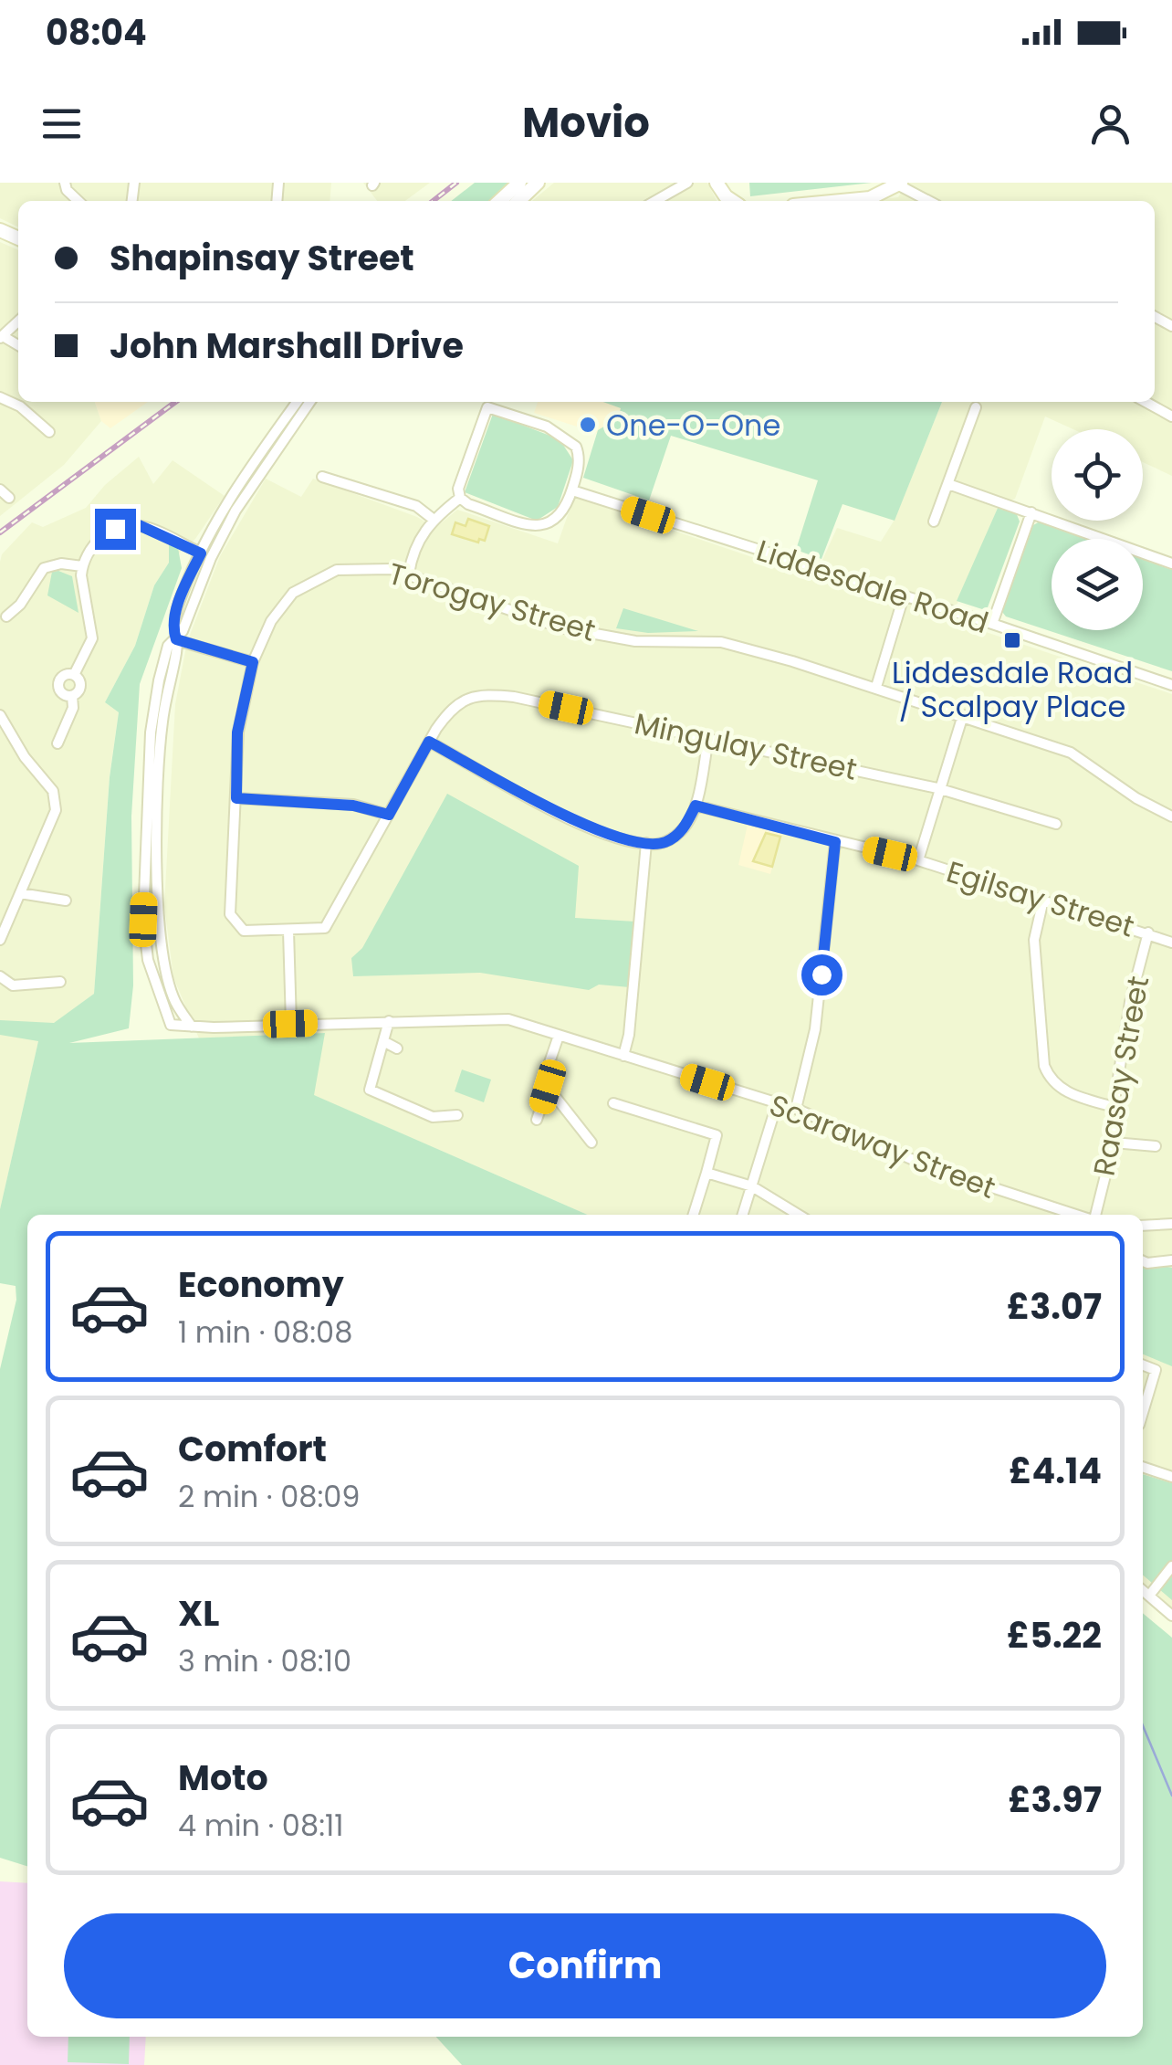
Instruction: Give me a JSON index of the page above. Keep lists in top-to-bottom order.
{
  "streets": {
    "street": [
      "Liddesdale Road",
      "Torogay Street",
      "Mingulay Street",
      "Egilsay Street",
      "Raasay Street",
      "Scaraway Street"
    ]
  },
  "crossings": [
    ["Torogay Street", "Mingulay Street"],
    ["Egilsay Street", "Raasay Street"]
  ],
  "places": {
    "other": ["One-O-One"],
    "transit": ["Liddesdale Road / Scalpay Place"]
  },
  "page": {
    "status": "08:04",
    "header": "Movio",
    "banner": ["Shapinsay Street", "John Marshall Drive"],
    "list": [
      {
        "name": "Economy",
        "note": "1 min · 08:08",
        "value": "£3.07"
      },
      {
        "name": "Comfort",
        "note": "2 min · 08:09",
        "value": "£4.14"
      },
      {
        "name": "XL",
        "note": "3 min · 08:10",
        "value": "£5.22"
      },
      {
        "name": "Moto",
        "note": "4 min · 08:11",
        "value": "£3.97"
      }
    ],
    "buttons": "Confirm"
  }
}
